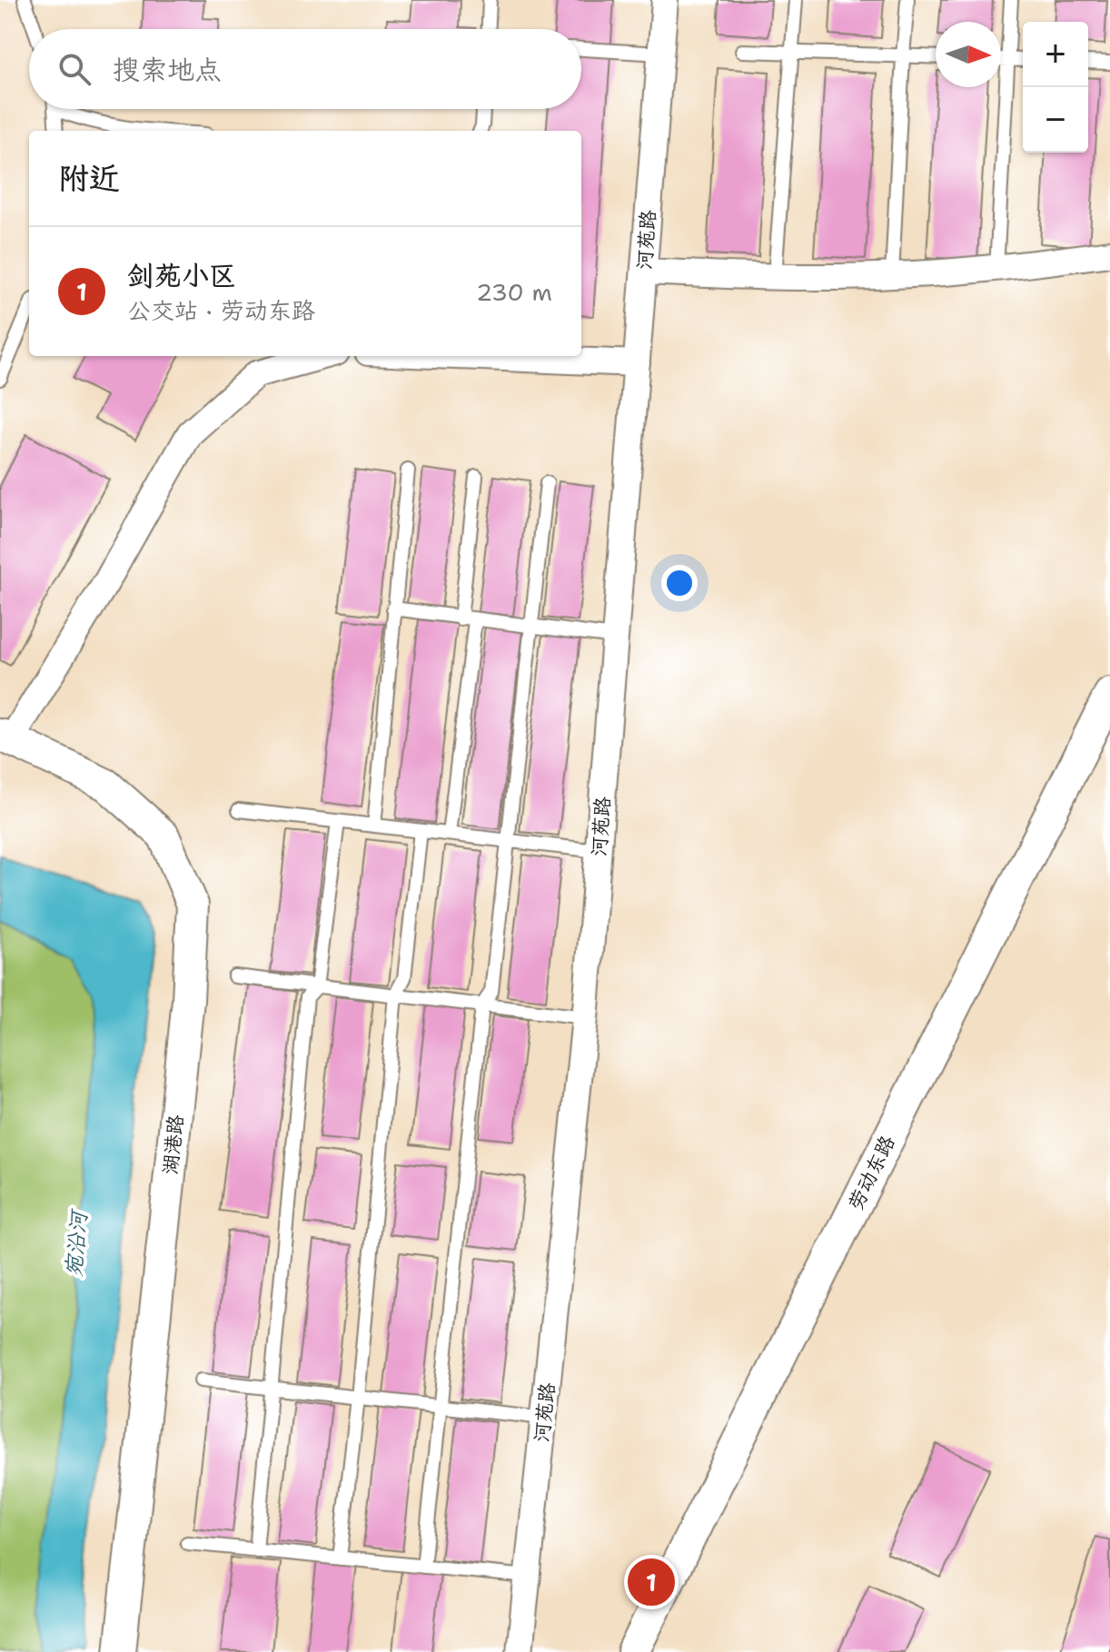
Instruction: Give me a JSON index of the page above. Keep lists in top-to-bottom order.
{
  "streets": {
    "street": ["河苑路", "湖港路", "劳动东路"]
  },
  "water": ["宛沿河"],
  "north": "right",
  "page": {
    "map_buttons": ["+", "−"],
    "search": "搜索地点",
    "heading": "附近",
    "list": [
      {
        "mark": "1",
        "name": "剑苑小区",
        "note": "公交站 · 劳动东路",
        "value": "230 m"
      }
    ],
    "pins": "1"
  }
}
